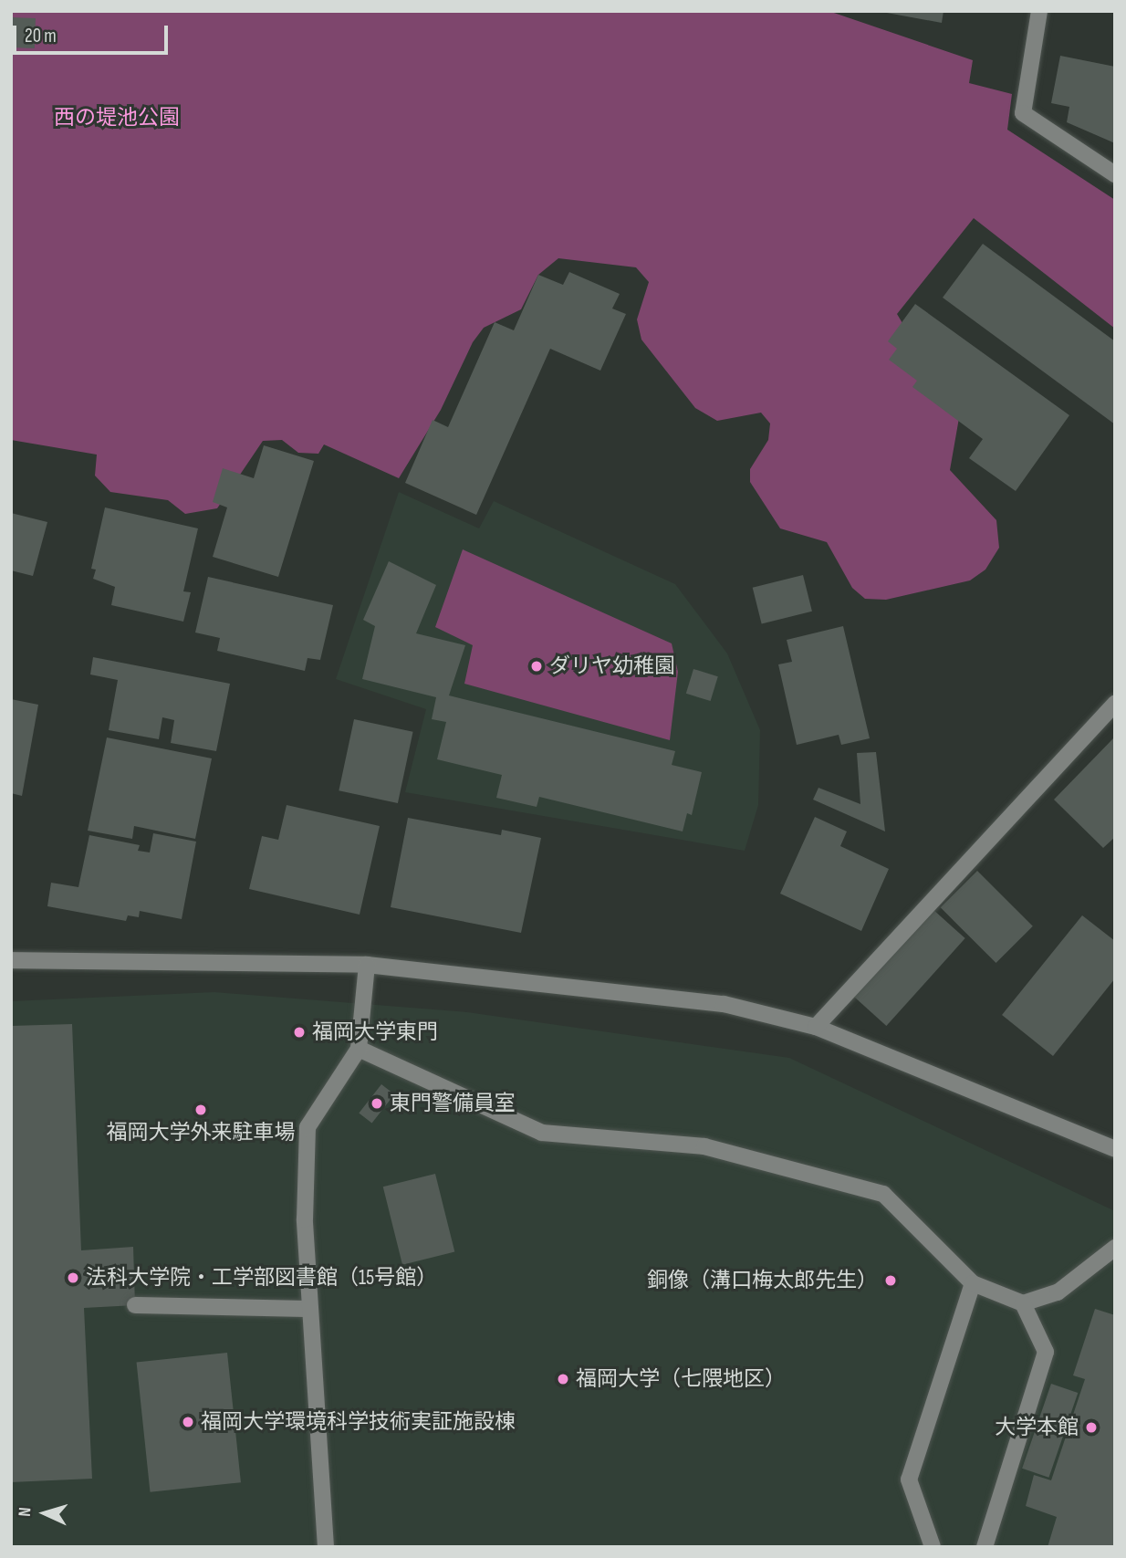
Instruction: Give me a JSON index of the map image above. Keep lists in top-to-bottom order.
{
  "parks": ["西の堤池公園"],
  "places": [
    "ダリヤ幼稚園",
    "福岡大学東門",
    "東門警備員室",
    "福岡大学外来駐車場",
    "法科大学院・工学部図書館（15号館）",
    "銅像（溝口梅太郎先生）",
    "福岡大学（七隈地区）",
    "福岡大学環境科学技術実証施設棟",
    "大学本館"
  ],
  "scale_bar": "20 m",
  "north": "left"
}
